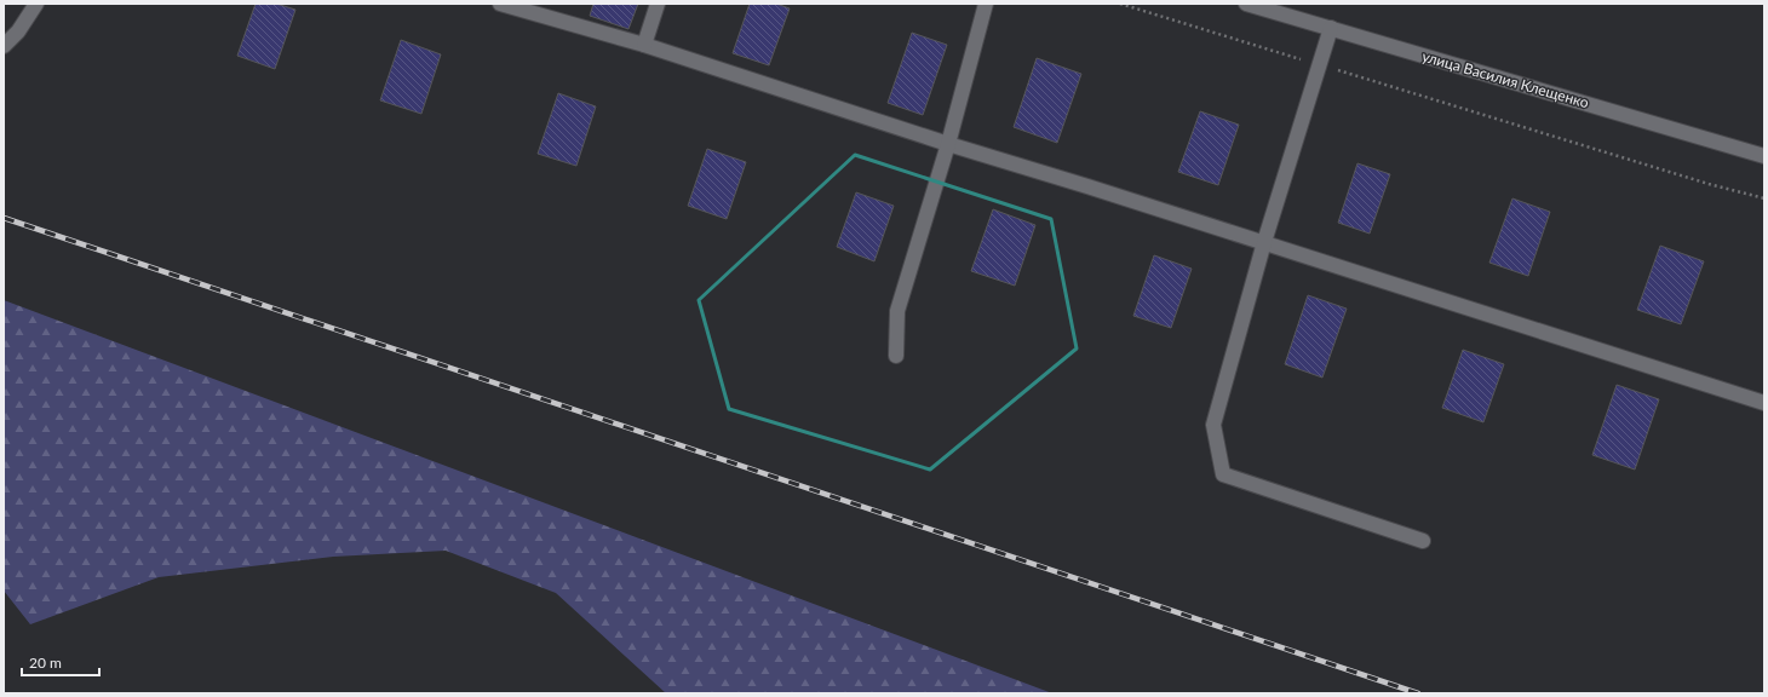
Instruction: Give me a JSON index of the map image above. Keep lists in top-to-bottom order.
{
  "streets": {
    "street": ["улица Василия Клещенко"]
  },
  "scale_bar": "20 m"
}
